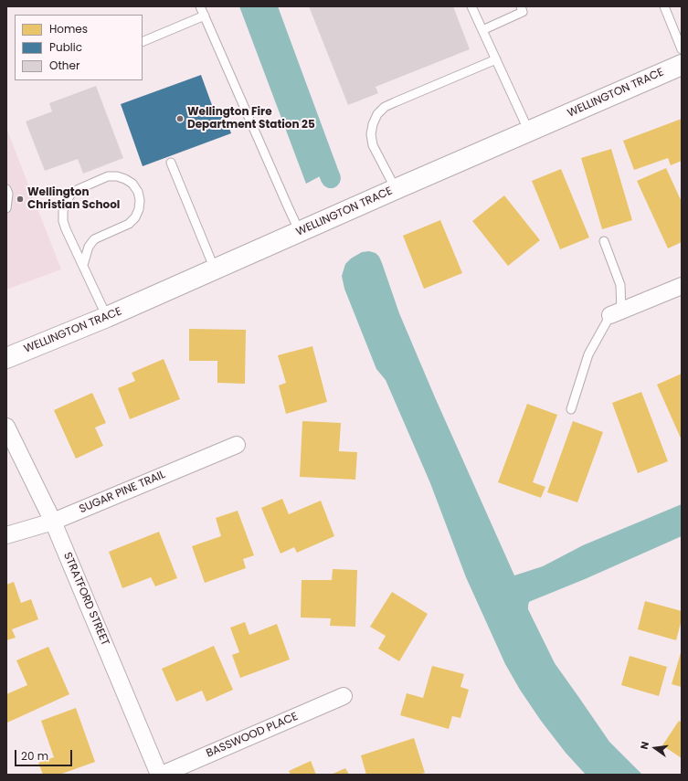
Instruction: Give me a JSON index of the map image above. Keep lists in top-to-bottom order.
{
  "streets": {
    "street": [
      "WELLINGTON TRACE",
      "SUGAR PINE TRAIL",
      "STRATFORD STREET",
      "BASSWOOD PLACE"
    ]
  },
  "crossings": [
    ["SUGAR PINE TRAIL", "STRATFORD STREET"]
  ],
  "places": ["Wellington Fire Department Station 25", "Wellington Christian School"],
  "legend": ["Homes", "Public", "Other"],
  "scale_bar": "20 m",
  "north": "left"
}
